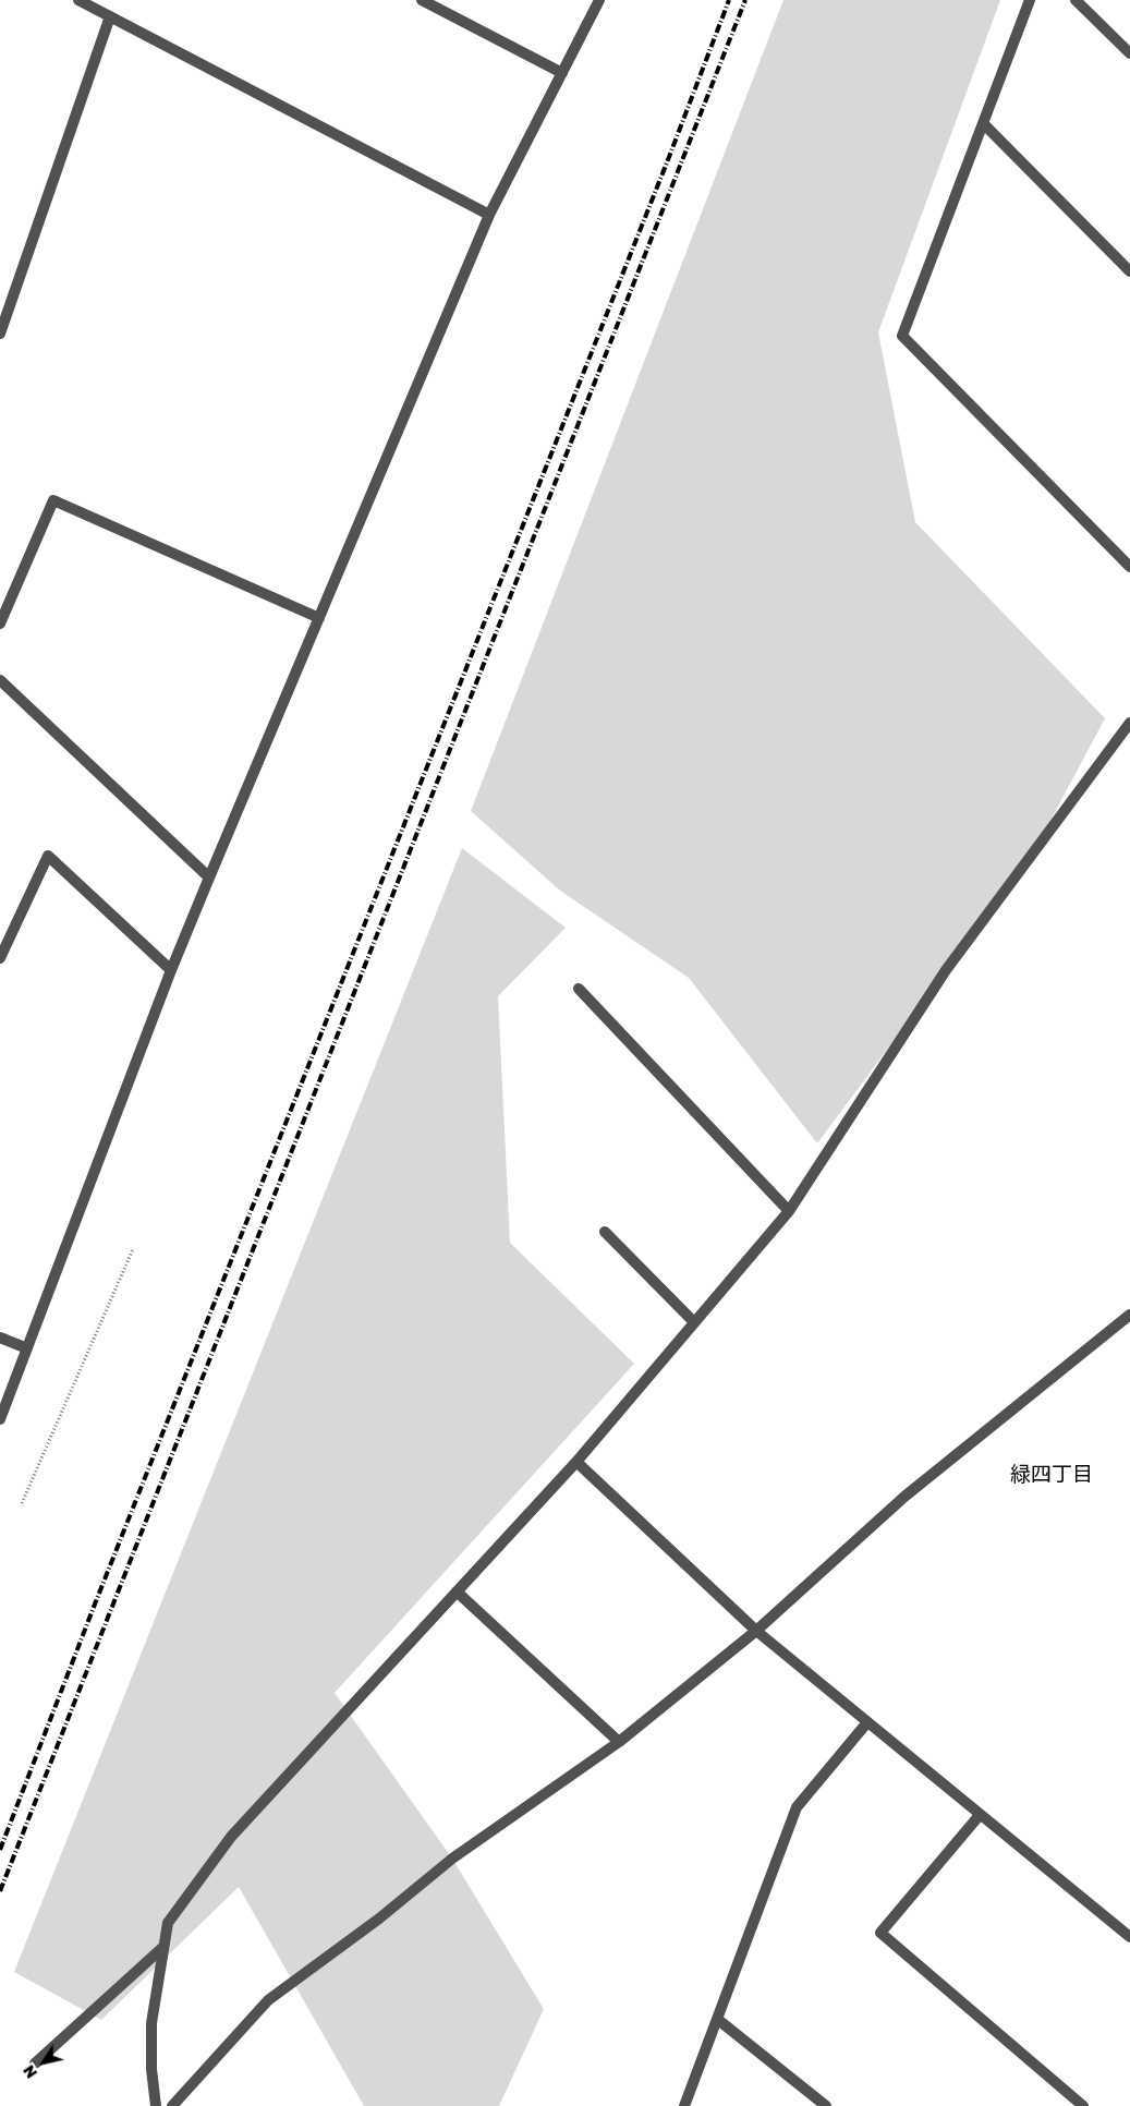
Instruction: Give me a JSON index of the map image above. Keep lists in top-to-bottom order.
{
  "districts": ["緑四丁目"],
  "north": "bottom left"
}
